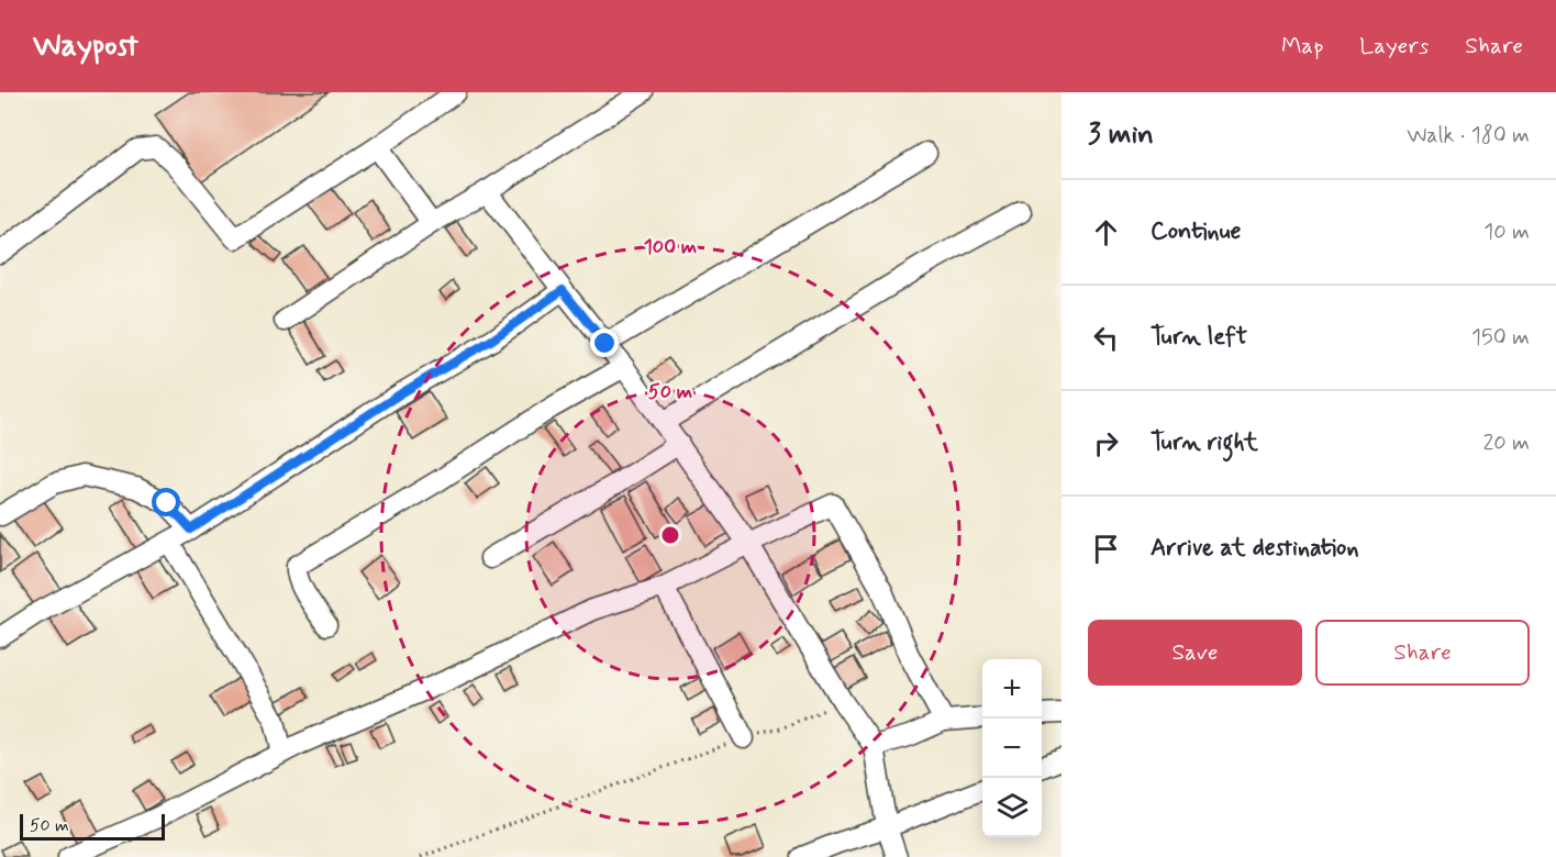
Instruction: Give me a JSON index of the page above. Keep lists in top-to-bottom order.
{
  "scale_bar": "50 m",
  "page": {
    "header": "Waypost",
    "nav": ["Map", "Layers", "Share"],
    "heading": ["3 min", "Walk · 180 m"],
    "list": [
      ["Continue", "10 m"],
      ["Turn left", "150 m"],
      ["Turn right", "20 m"],
      "Arrive at destination"
    ],
    "buttons": ["Save", "Share"],
    "map_buttons": ["+", "−"],
    "scale": "50 m"
  },
  "rings": ["100 m", "50 m"]
}
